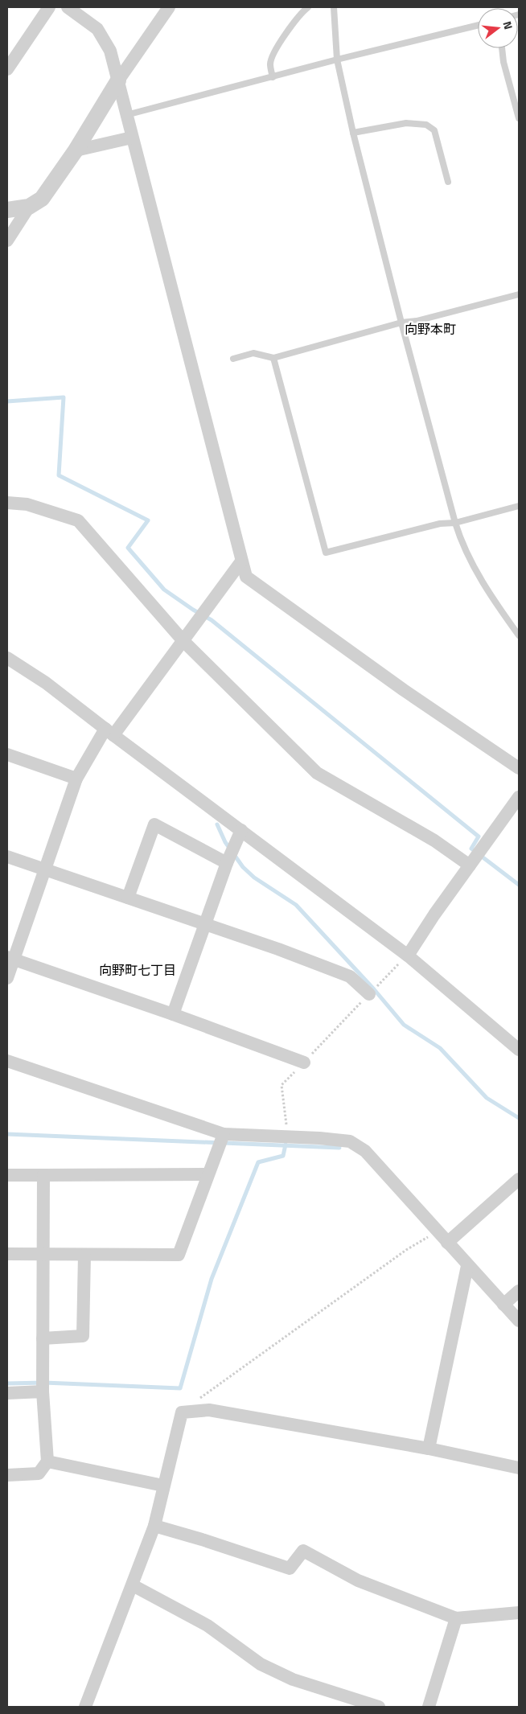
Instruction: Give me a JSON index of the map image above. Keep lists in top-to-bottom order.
{
  "districts": ["向野本町", "向野町七丁目"],
  "north": "right"
}
